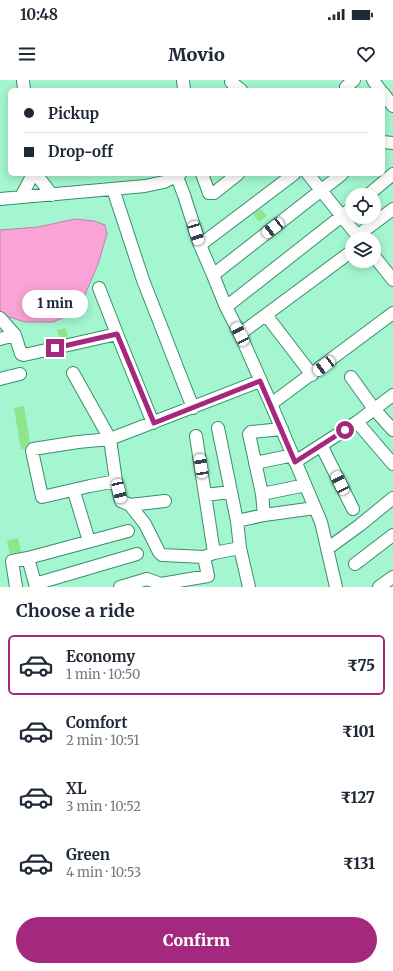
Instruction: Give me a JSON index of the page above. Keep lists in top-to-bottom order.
{
  "page": {
    "status": "10:48",
    "header": "Movio",
    "banner": ["Pickup", "Drop-off"],
    "bubble": "1 min",
    "heading": "Choose a ride",
    "list": [
      {
        "name": "Economy",
        "note": "1 min · 10:50",
        "value": "₹75"
      },
      {
        "name": "Comfort",
        "note": "2 min · 10:51",
        "value": "₹101"
      },
      {
        "name": "XL",
        "note": "3 min · 10:52",
        "value": "₹127"
      },
      {
        "name": "Green",
        "note": "4 min · 10:53",
        "value": "₹131"
      }
    ],
    "buttons": "Confirm"
  }
}
